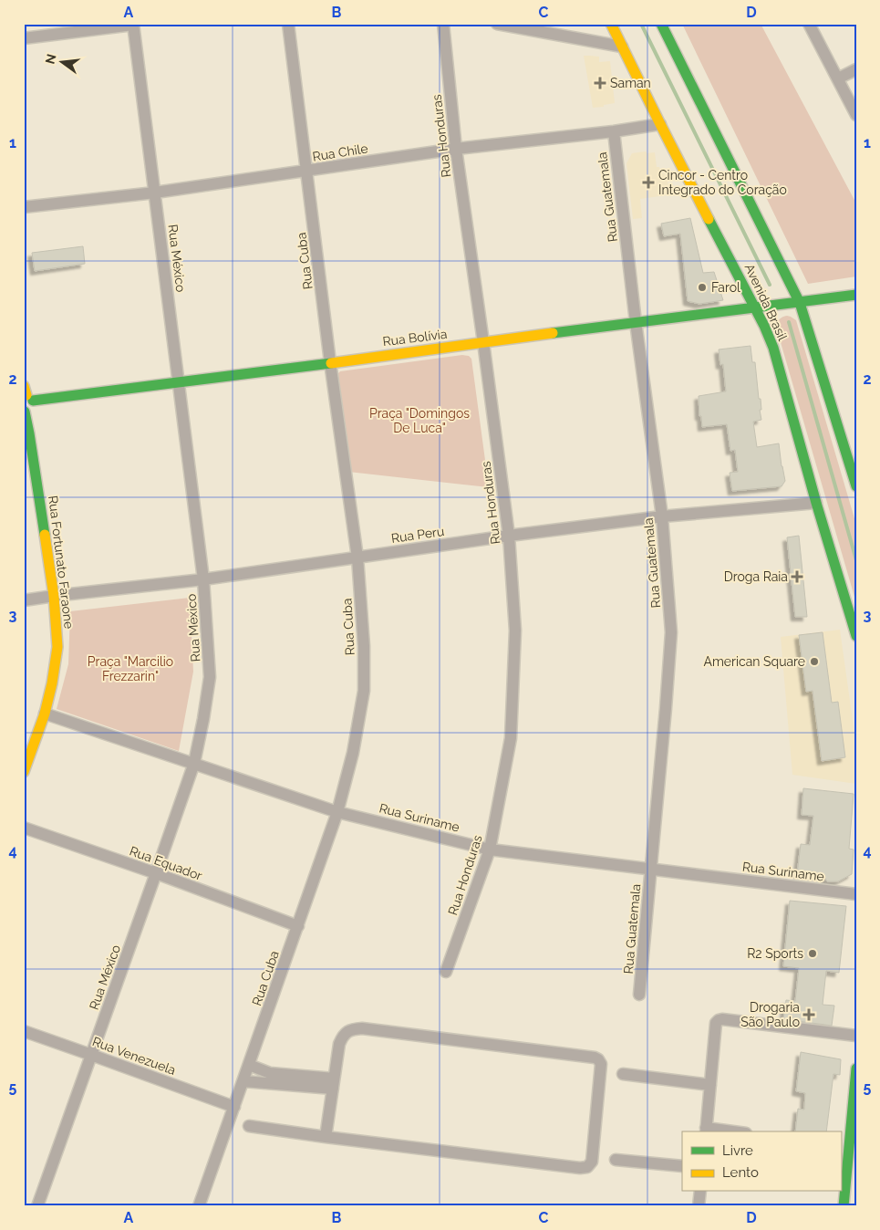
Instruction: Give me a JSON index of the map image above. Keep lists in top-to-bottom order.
{
  "streets": {
    "main road": ["Avenida Brasil", "Rua Bolívia", "Rua Fortunato Faraone"],
    "street": [
      "Rua Honduras",
      "Rua Chile",
      "Rua Guatemala",
      "Rua México",
      "Rua Cuba",
      "Rua Peru",
      "Rua Suriname",
      "Rua Equador",
      "Rua Venezuela"
    ]
  },
  "crossings": [
    ["Rua Honduras", "Rua Chile"],
    ["Rua Honduras", "Rua Bolívia"],
    ["Rua Honduras", "Rua Peru"],
    ["Rua Honduras", "Rua Suriname"],
    ["Rua Chile", "Rua Guatemala"],
    ["Rua Chile", "Rua México"],
    ["Rua Chile", "Rua Cuba"],
    ["Rua Chile", "Avenida Brasil"],
    ["Rua Guatemala", "Rua Bolívia"],
    ["Rua Guatemala", "Rua Peru"],
    ["Rua Guatemala", "Rua Suriname"],
    ["Rua México", "Rua Bolívia"],
    ["Rua México", "Rua Peru"],
    ["Rua México", "Rua Suriname"],
    ["Rua México", "Rua Equador"],
    ["Rua México", "Rua Venezuela"],
    ["Rua Cuba", "Rua Bolívia"],
    ["Rua Cuba", "Rua Peru"],
    ["Rua Cuba", "Rua Suriname"],
    ["Rua Cuba", "Rua Equador"],
    ["Rua Cuba", "Rua Venezuela"],
    ["Avenida Brasil", "Rua Bolívia"],
    ["Avenida Brasil", "Rua Peru"],
    ["Rua Peru", "Rua Fortunato Faraone"],
    ["Rua Fortunato Faraone", "Rua Suriname"]
  ],
  "parks": ["Praça \"Domingos De Luca\"", "Praça \"Marcilio Frezzarin\""],
  "places": {
    "health": [
      "Saman",
      "Cincor - Centro Integrado do Coração",
      "Droga Raia",
      "Drogaria São Paulo"
    ],
    "other": ["Farol", "American Square", "R2 Sports"]
  },
  "legend": ["Livre", "Lento"],
  "north": "left",
  "grid": {
    "columns": [
      "A",
      "B",
      "C",
      "D"
    ],
    "rows": [
      "1",
      "2",
      "3",
      "4",
      "5"
    ]
  }
}
